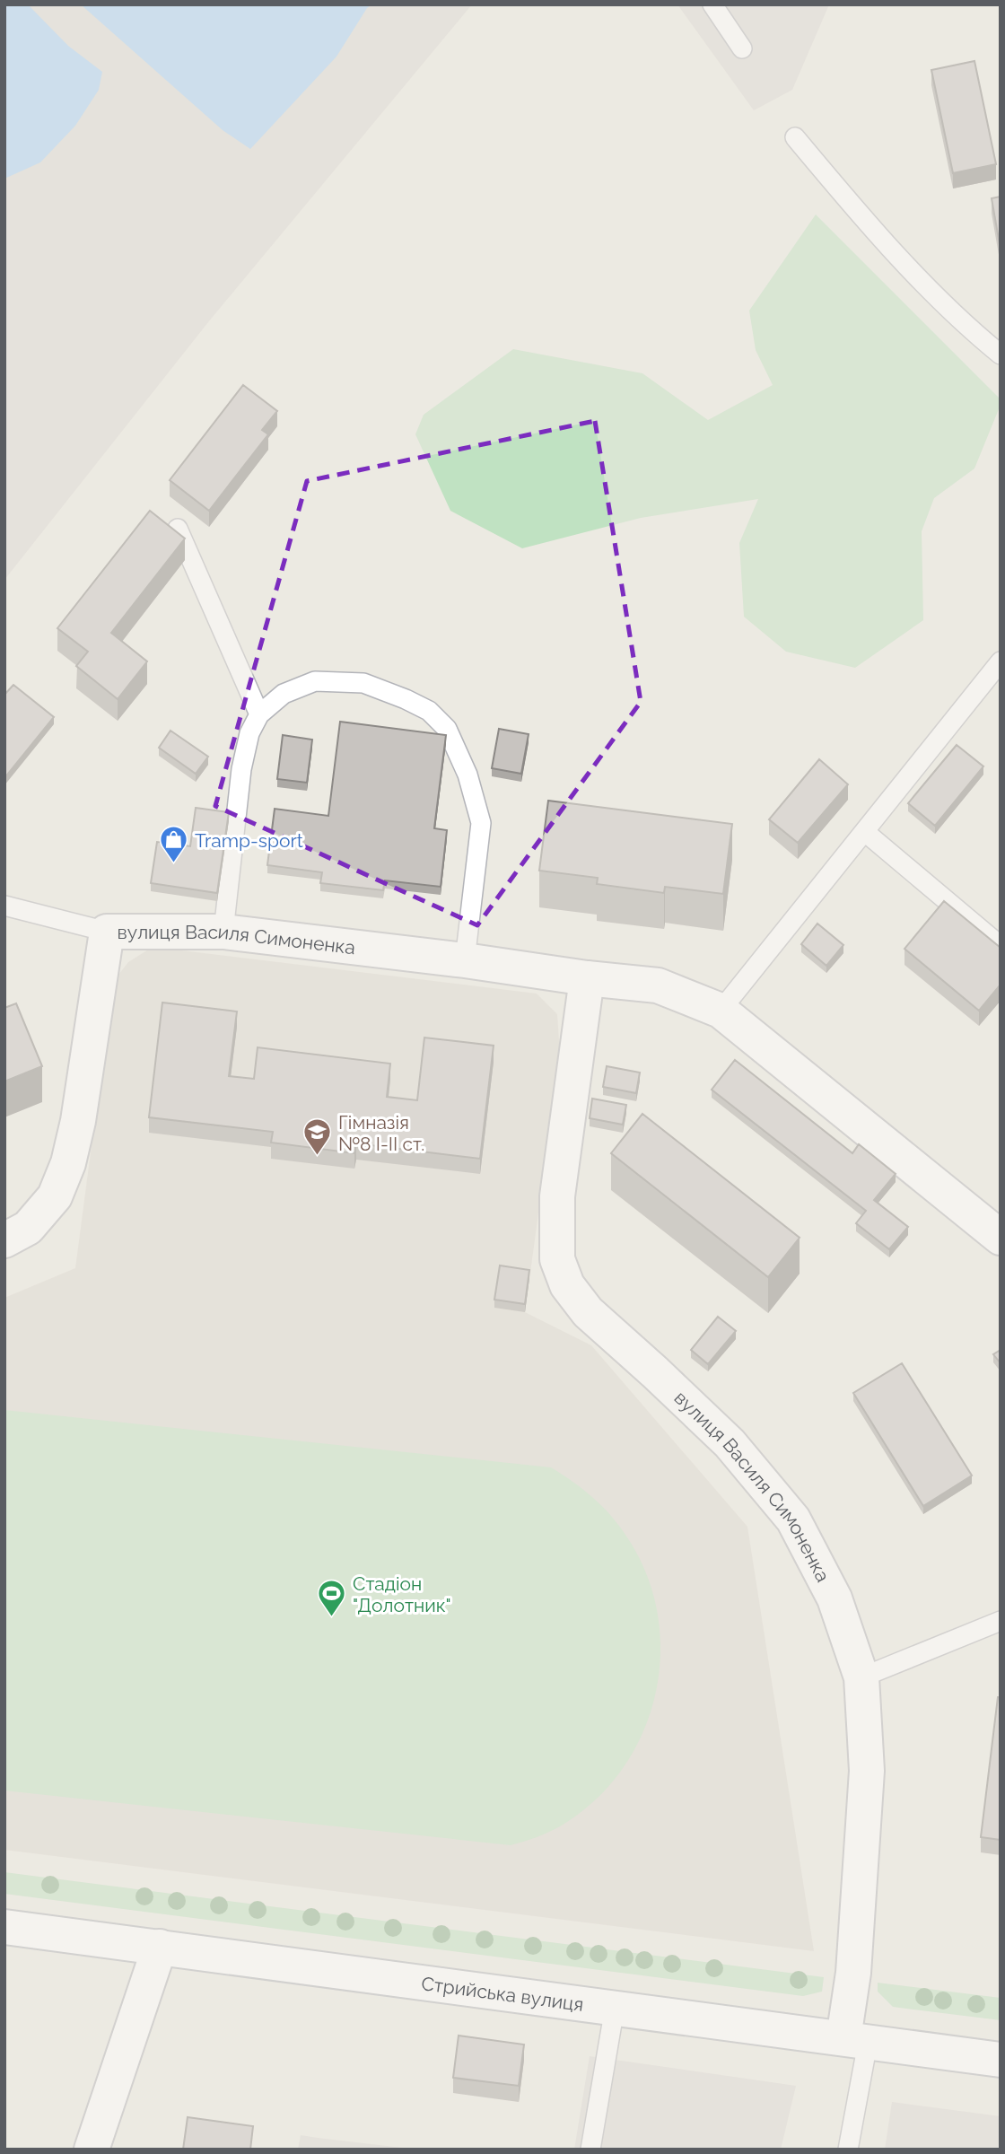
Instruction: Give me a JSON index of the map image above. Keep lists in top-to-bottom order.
{
  "streets": {
    "street": ["вулиця Василя Симоненка", "Стрийська вулиця"]
  },
  "crossings": [
    ["вулиця Василя Симоненка", "Стрийська вулиця"]
  ],
  "places": {
    "shop": ["Tramp-sport"],
    "school or university": ["Гімназія №8 I-II ст."],
    "sports": ["Стадіон \"Долотник\""]
  }
}
